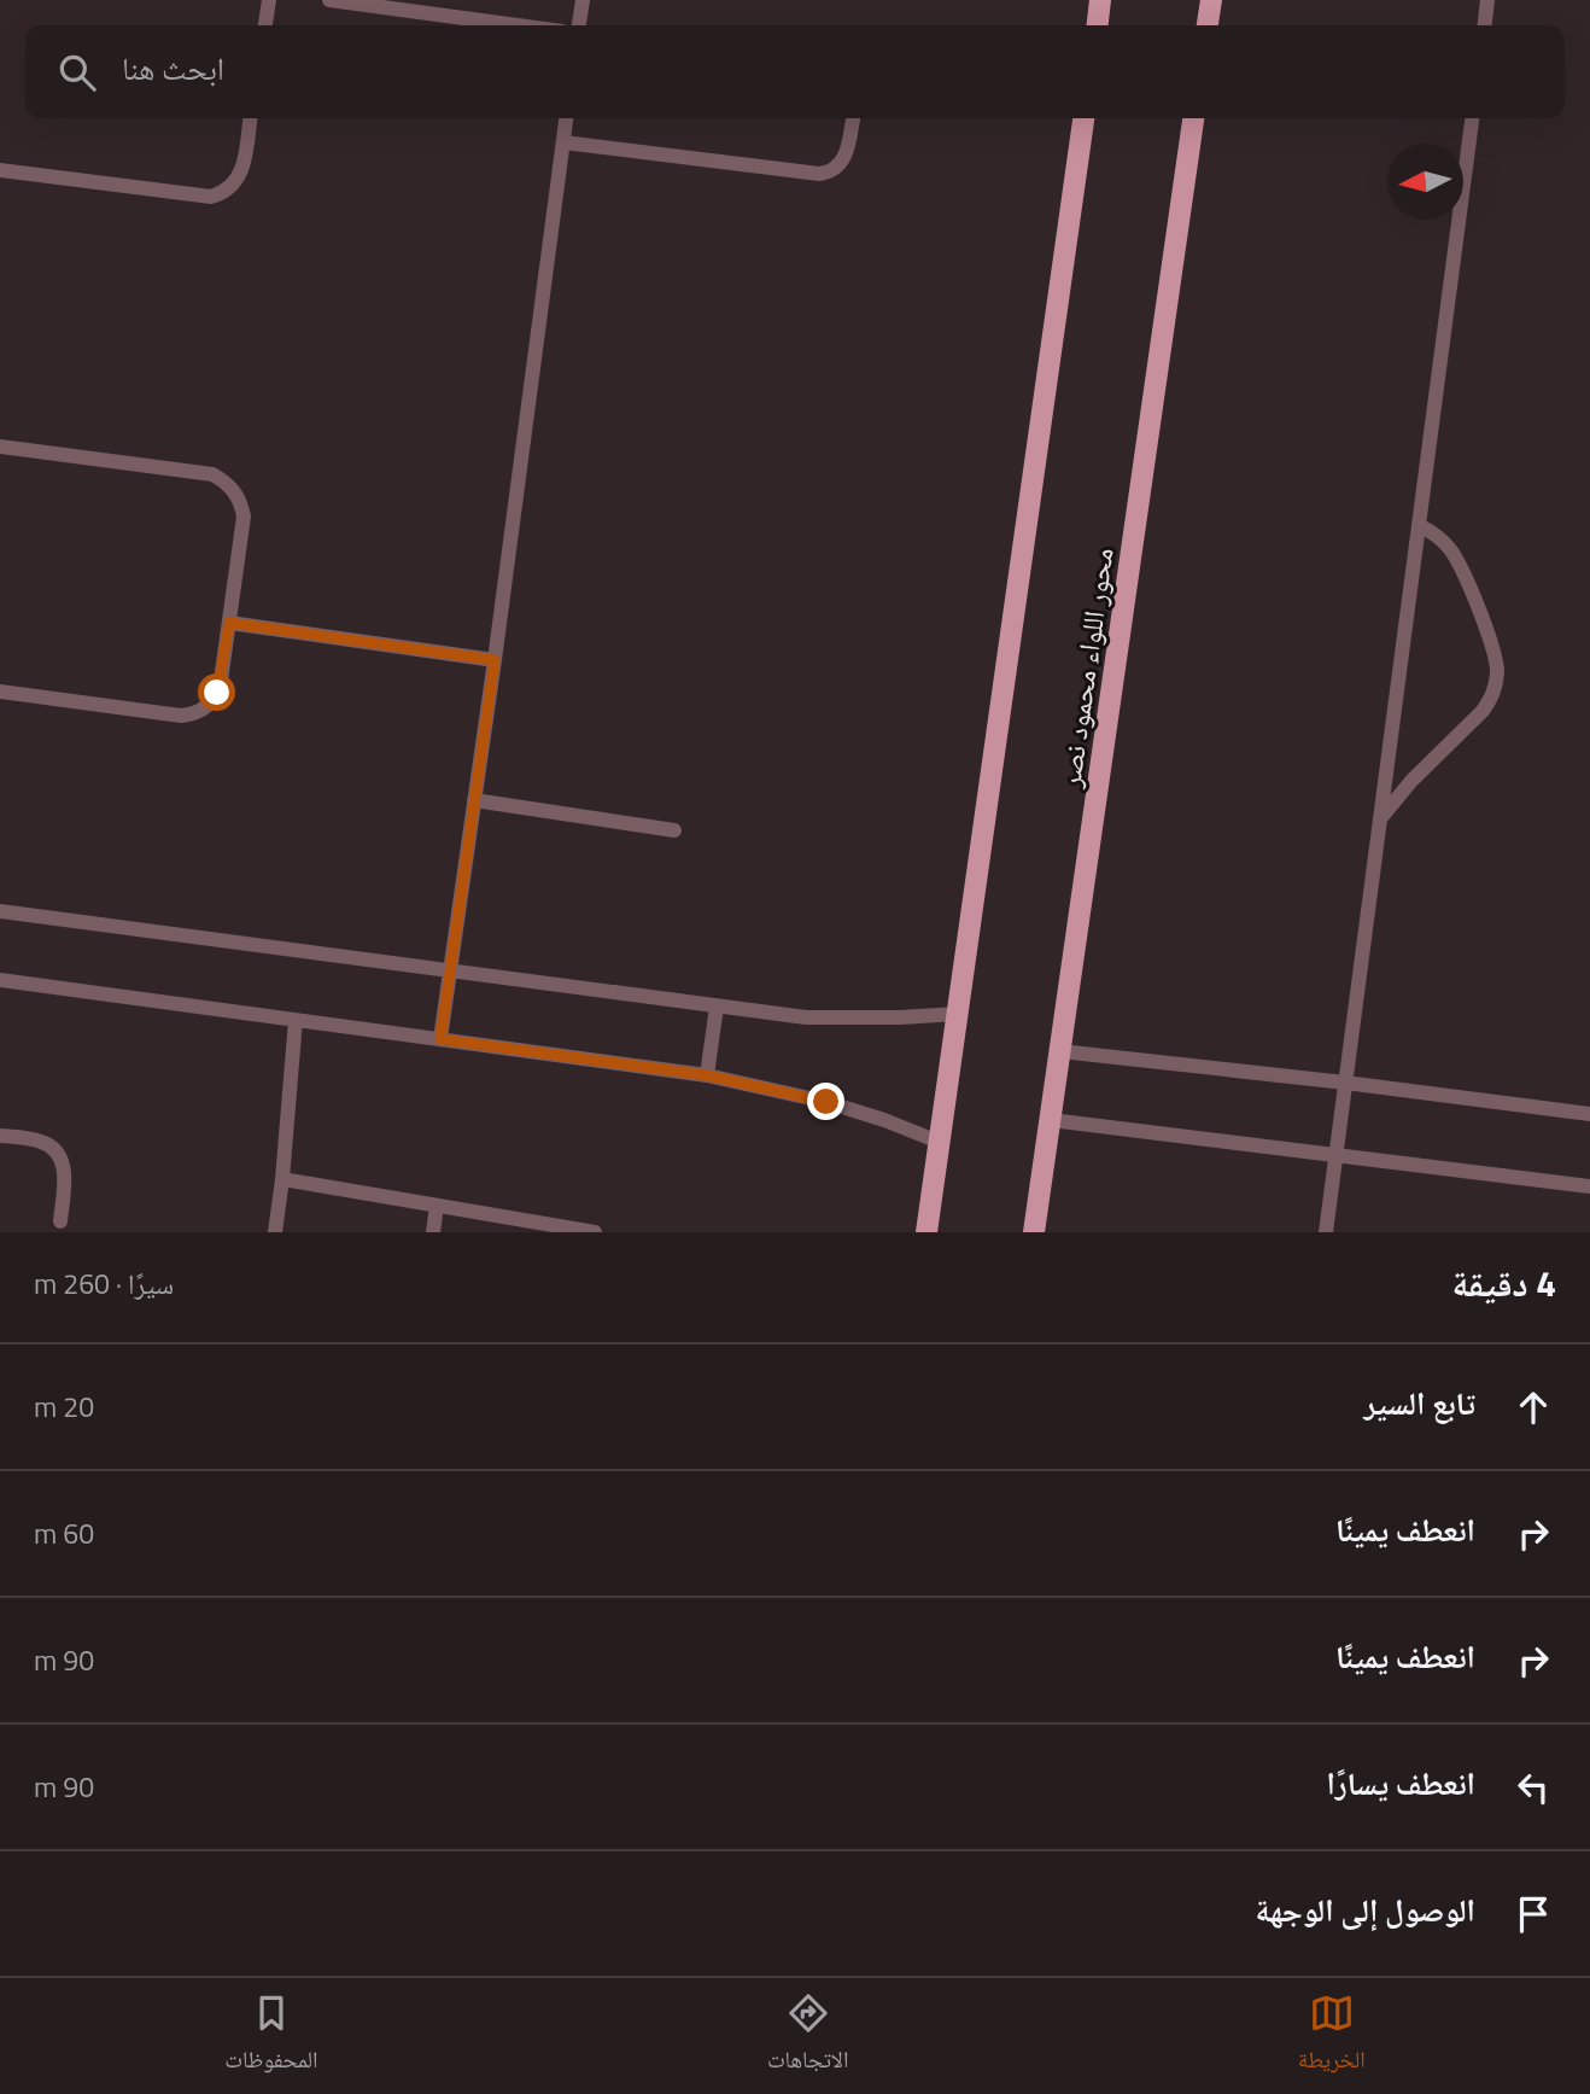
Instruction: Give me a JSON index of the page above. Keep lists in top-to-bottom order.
{
  "streets": {
    "main road": ["محور اللواء محمود نصر"]
  },
  "north": "left",
  "page": {
    "search": "ابحث هنا",
    "heading": ["4 دقيقة", "سيرًا · 260 m"],
    "list": [
      ["تابع السير", "20 m"],
      ["انعطف يمينًا", "60 m"],
      ["انعطف يمينًا", "90 m"],
      ["انعطف يسارًا", "90 m"],
      "الوصول إلى الوجهة"
    ],
    "nav": ["الخريطة", "الاتجاهات", "المحفوظات"]
  }
}
